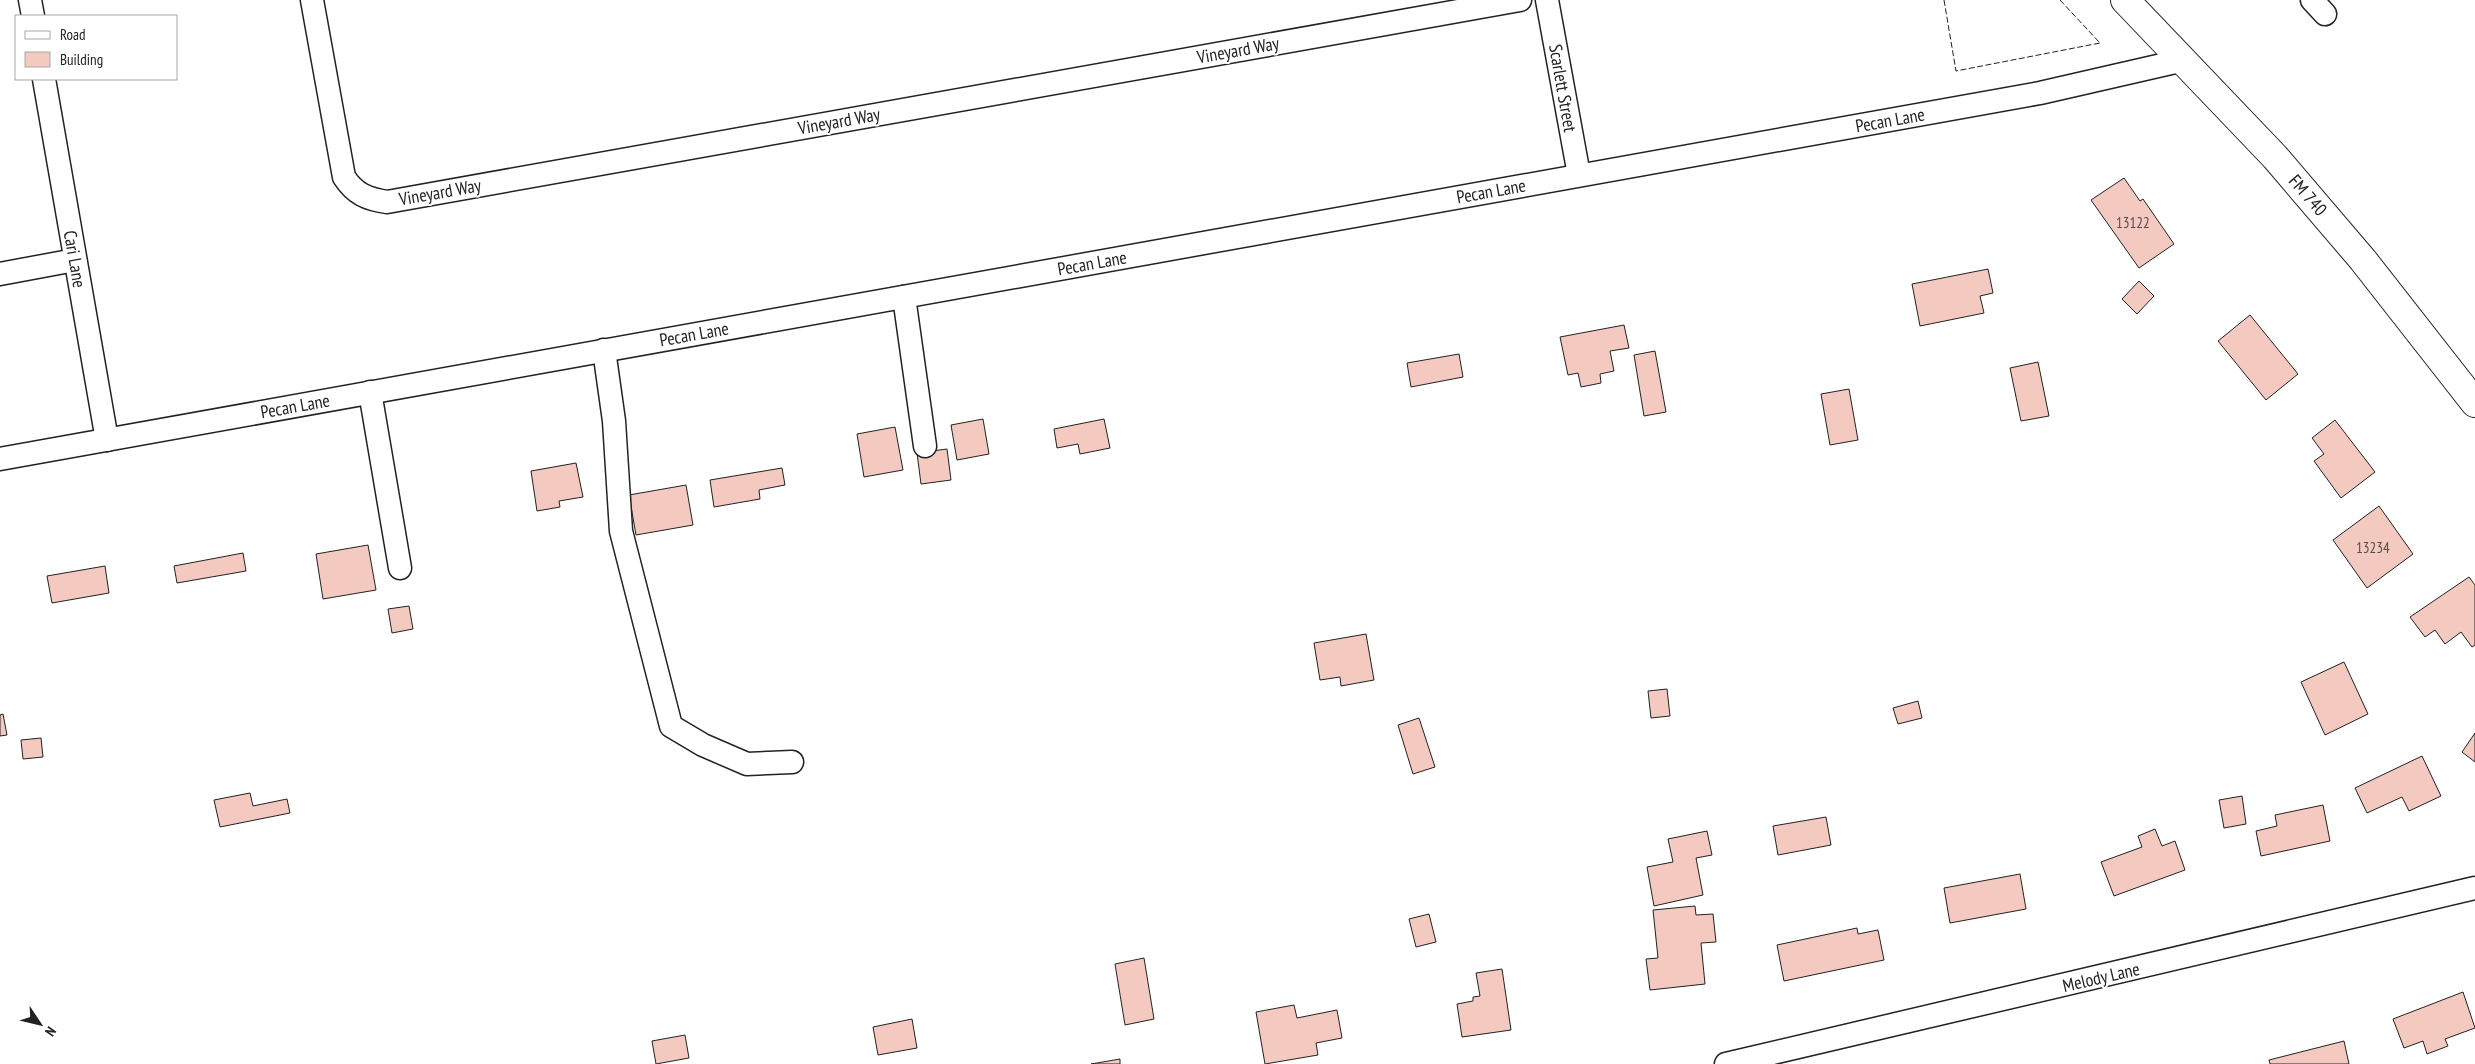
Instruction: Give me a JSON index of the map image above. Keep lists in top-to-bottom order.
{
  "streets": {
    "main road": ["FM 740"],
    "street": [
      "Vineyard Way",
      "Scarlett Street",
      "Pecan Lane",
      "Cari Lane",
      "Melody Lane"
    ]
  },
  "crossings": [
    ["Scarlett Street", "Pecan Lane"],
    ["Pecan Lane", "FM 740"],
    ["Pecan Lane", "Cari Lane"]
  ],
  "house_numbers": ["13122", "13234"],
  "legend": ["Road", "Building"],
  "north": "bottom right"
}
